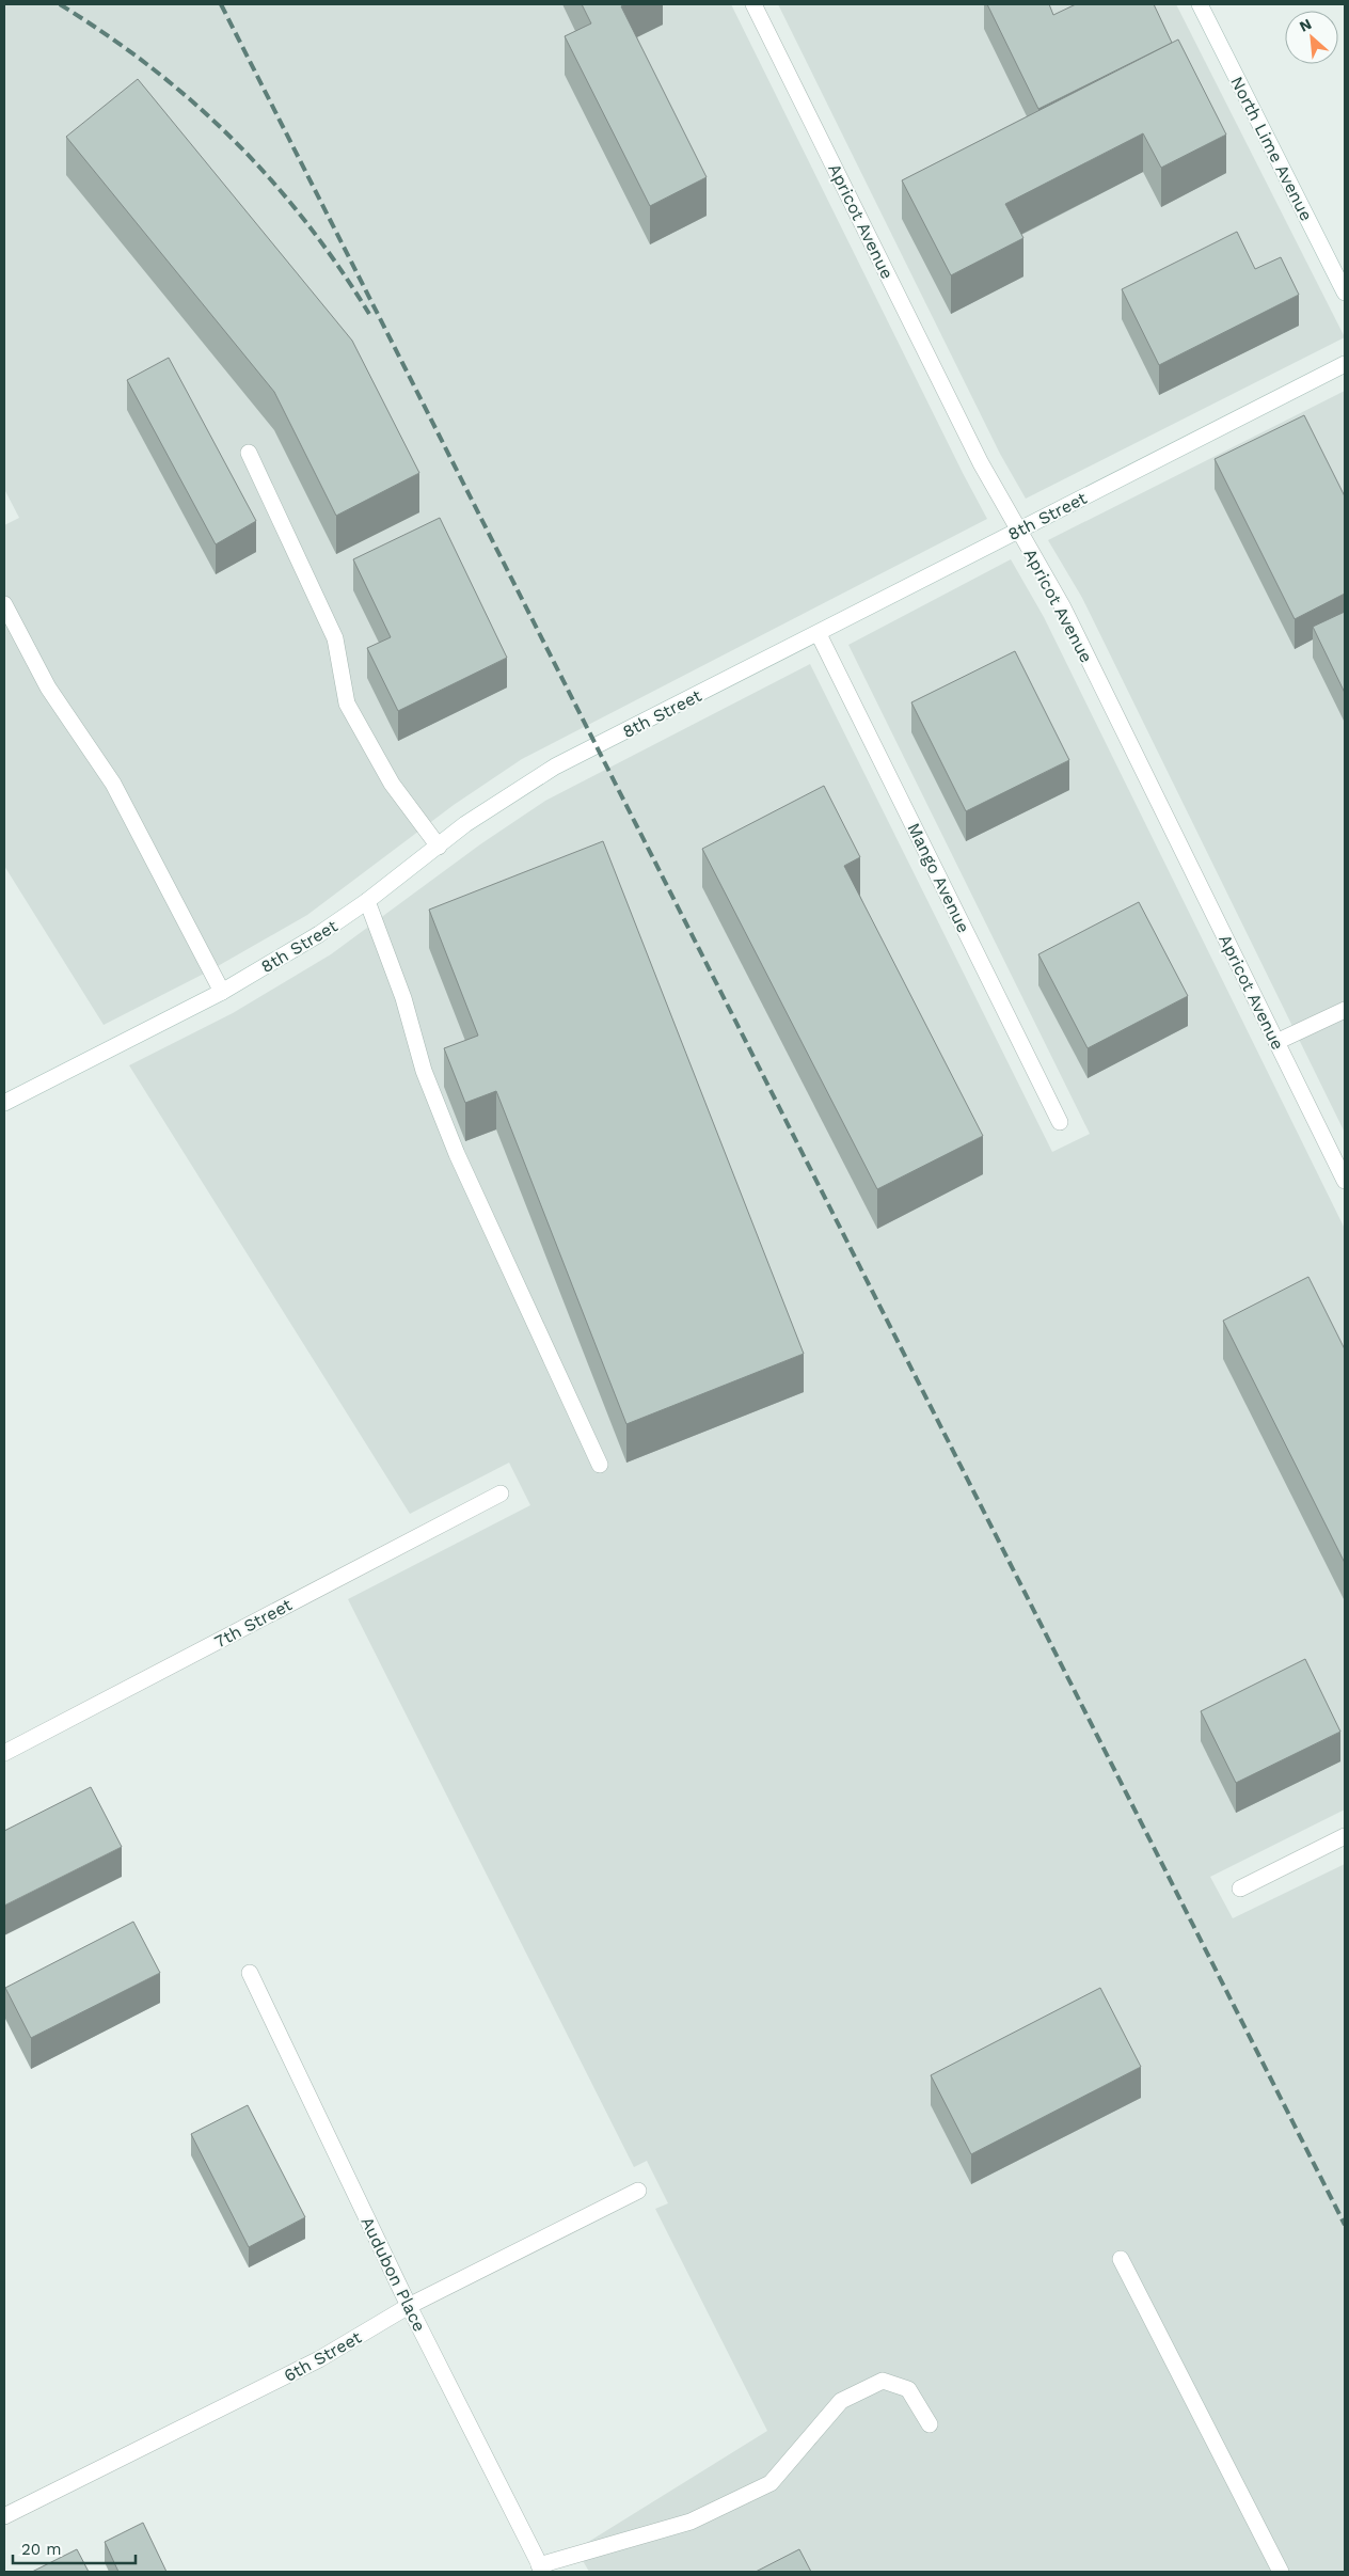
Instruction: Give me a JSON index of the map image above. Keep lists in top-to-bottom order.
{
  "streets": {
    "street": [
      "North Lime Avenue",
      "Apricot Avenue",
      "8th Street",
      "Mango Avenue",
      "7th Street",
      "Audubon Place",
      "6th Street"
    ]
  },
  "crossings": [
    ["Apricot Avenue", "8th Street"],
    ["8th Street", "Mango Avenue"],
    ["Audubon Place", "6th Street"]
  ],
  "scale_bar": "20 m",
  "north": "top left"
}
